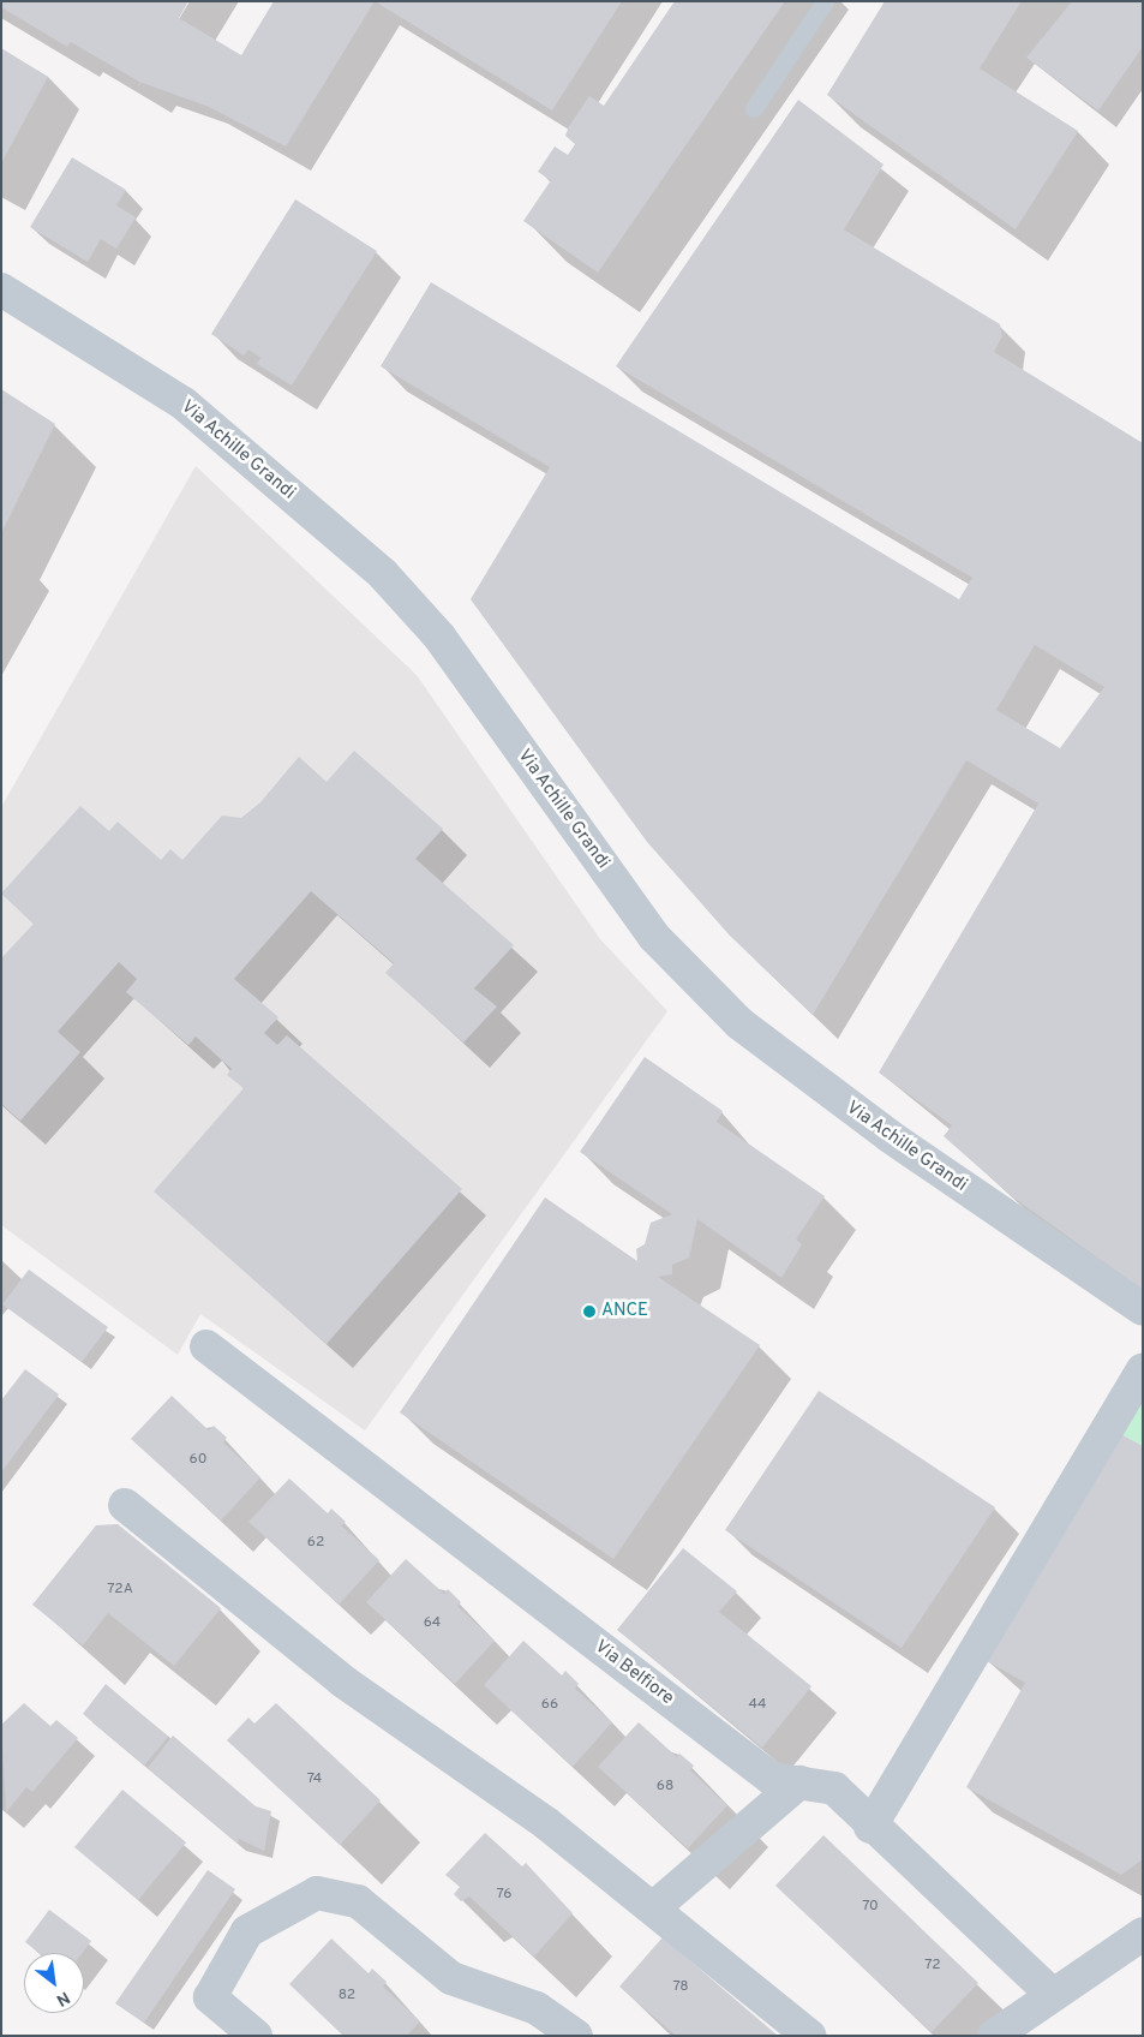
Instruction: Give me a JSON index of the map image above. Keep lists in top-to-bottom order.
{
  "streets": {
    "street": ["Via Achille Grandi", "Via Belfiore"]
  },
  "places": ["ANCE"],
  "house_numbers": [
    "60",
    "62",
    "72A",
    "64",
    "66",
    "44",
    "74",
    "68",
    "76",
    "70",
    "72",
    "78",
    "82"
  ],
  "north": "bottom right"
}
